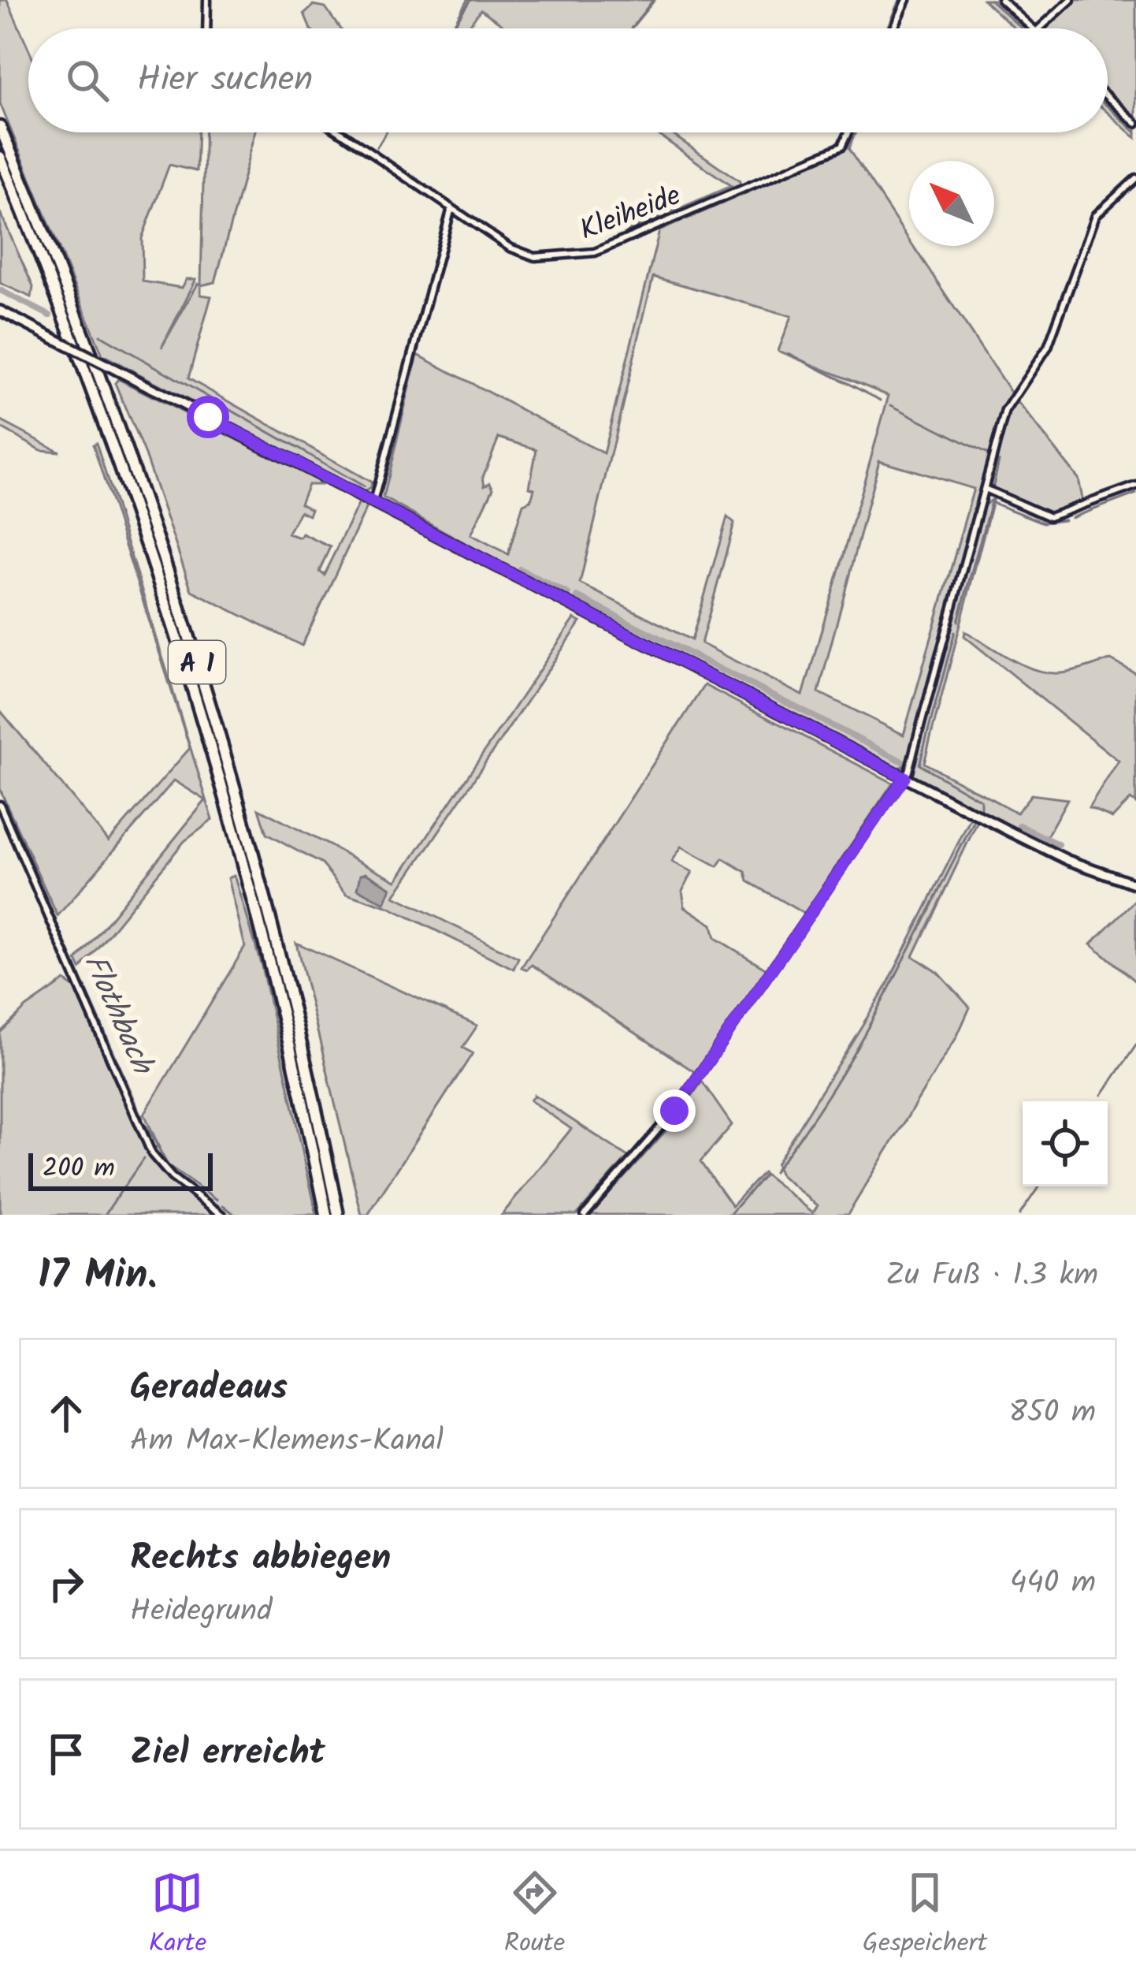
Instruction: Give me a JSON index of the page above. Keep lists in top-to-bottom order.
{
  "streets": {
    "highway": ["A 1"],
    "street": ["Kleiheide"]
  },
  "water": ["Flothbach"],
  "scale_bar": "200 m",
  "north": "top left",
  "page": {
    "search": "Hier suchen",
    "scale": "200 m",
    "heading": ["17 Min.", "Zu Fuß · 1.3 km"],
    "list": [
      ["Geradeaus", "Am Max-Klemens-Kanal", "850 m"],
      ["Rechts abbiegen", "Heidegrund", "440 m"],
      "Ziel erreicht"
    ],
    "nav": ["Karte", "Route", "Gespeichert"]
  }
}
